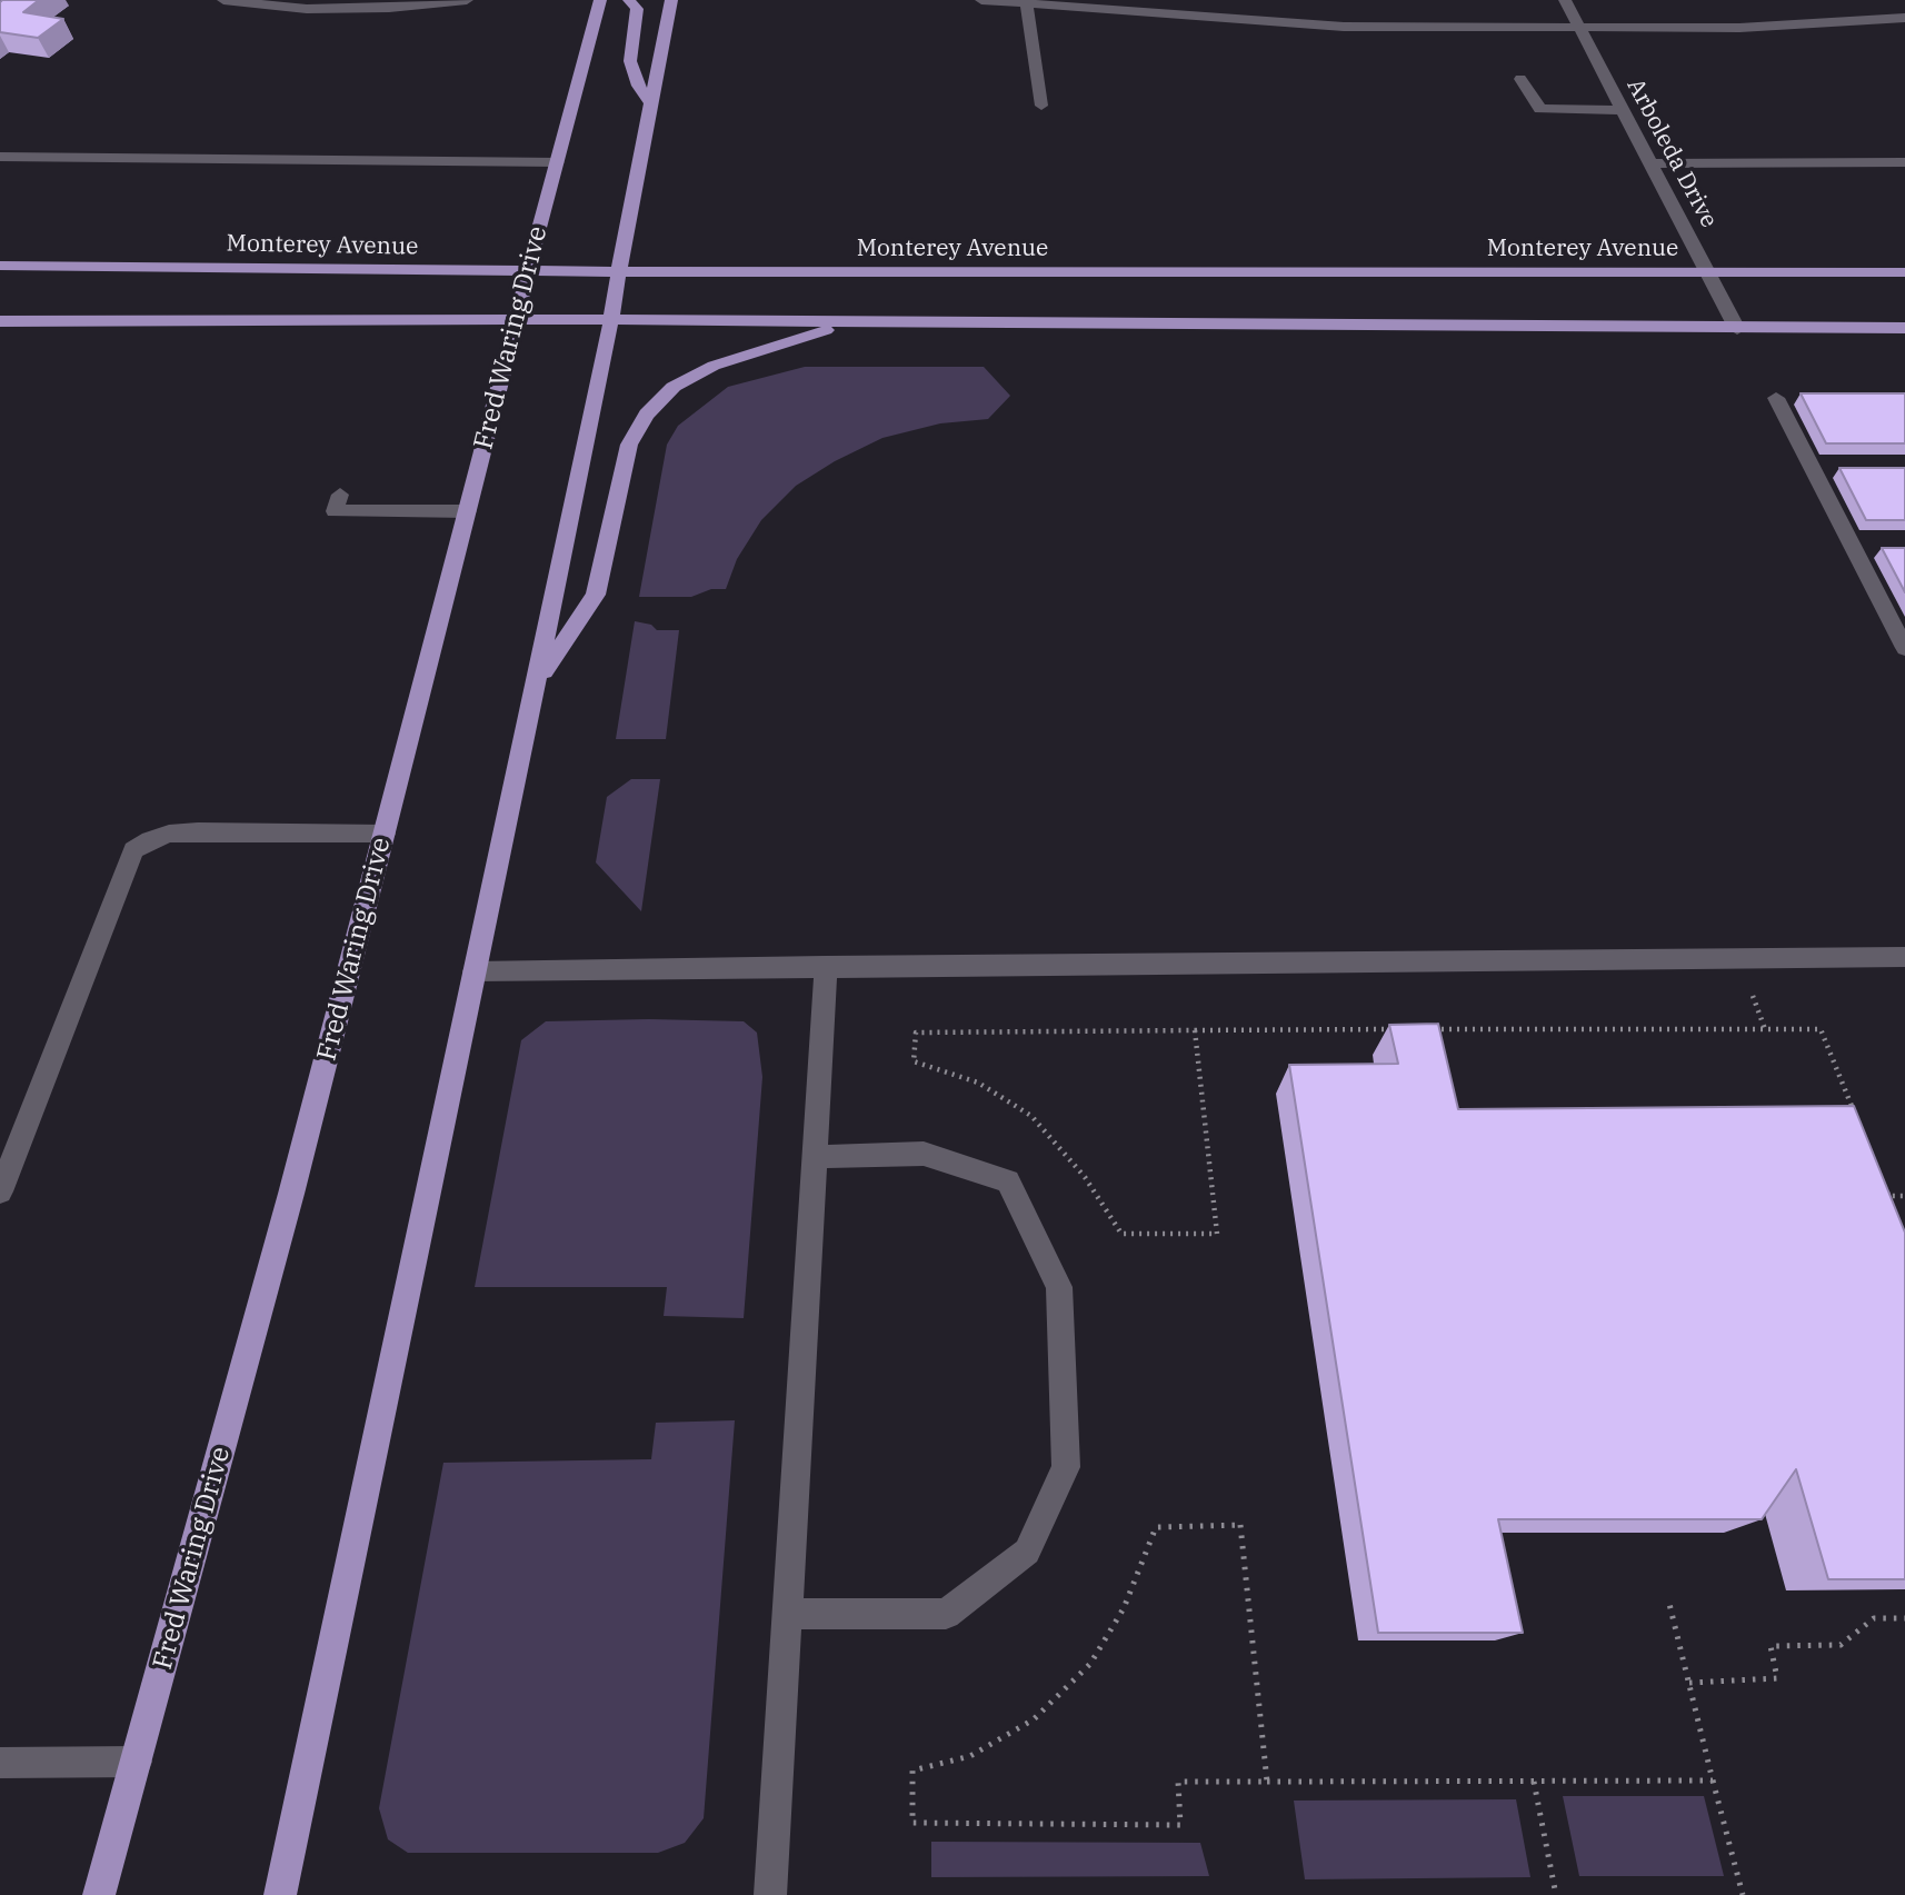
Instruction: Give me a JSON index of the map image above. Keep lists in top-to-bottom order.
{
  "streets": {
    "main road": ["Monterey Avenue", "Fred Waring Drive"],
    "street": ["Arboleda Drive"]
  },
  "crossings": [
    ["Arboleda Drive", "Monterey Avenue"],
    ["Monterey Avenue", "Fred Waring Drive"]
  ]
}
